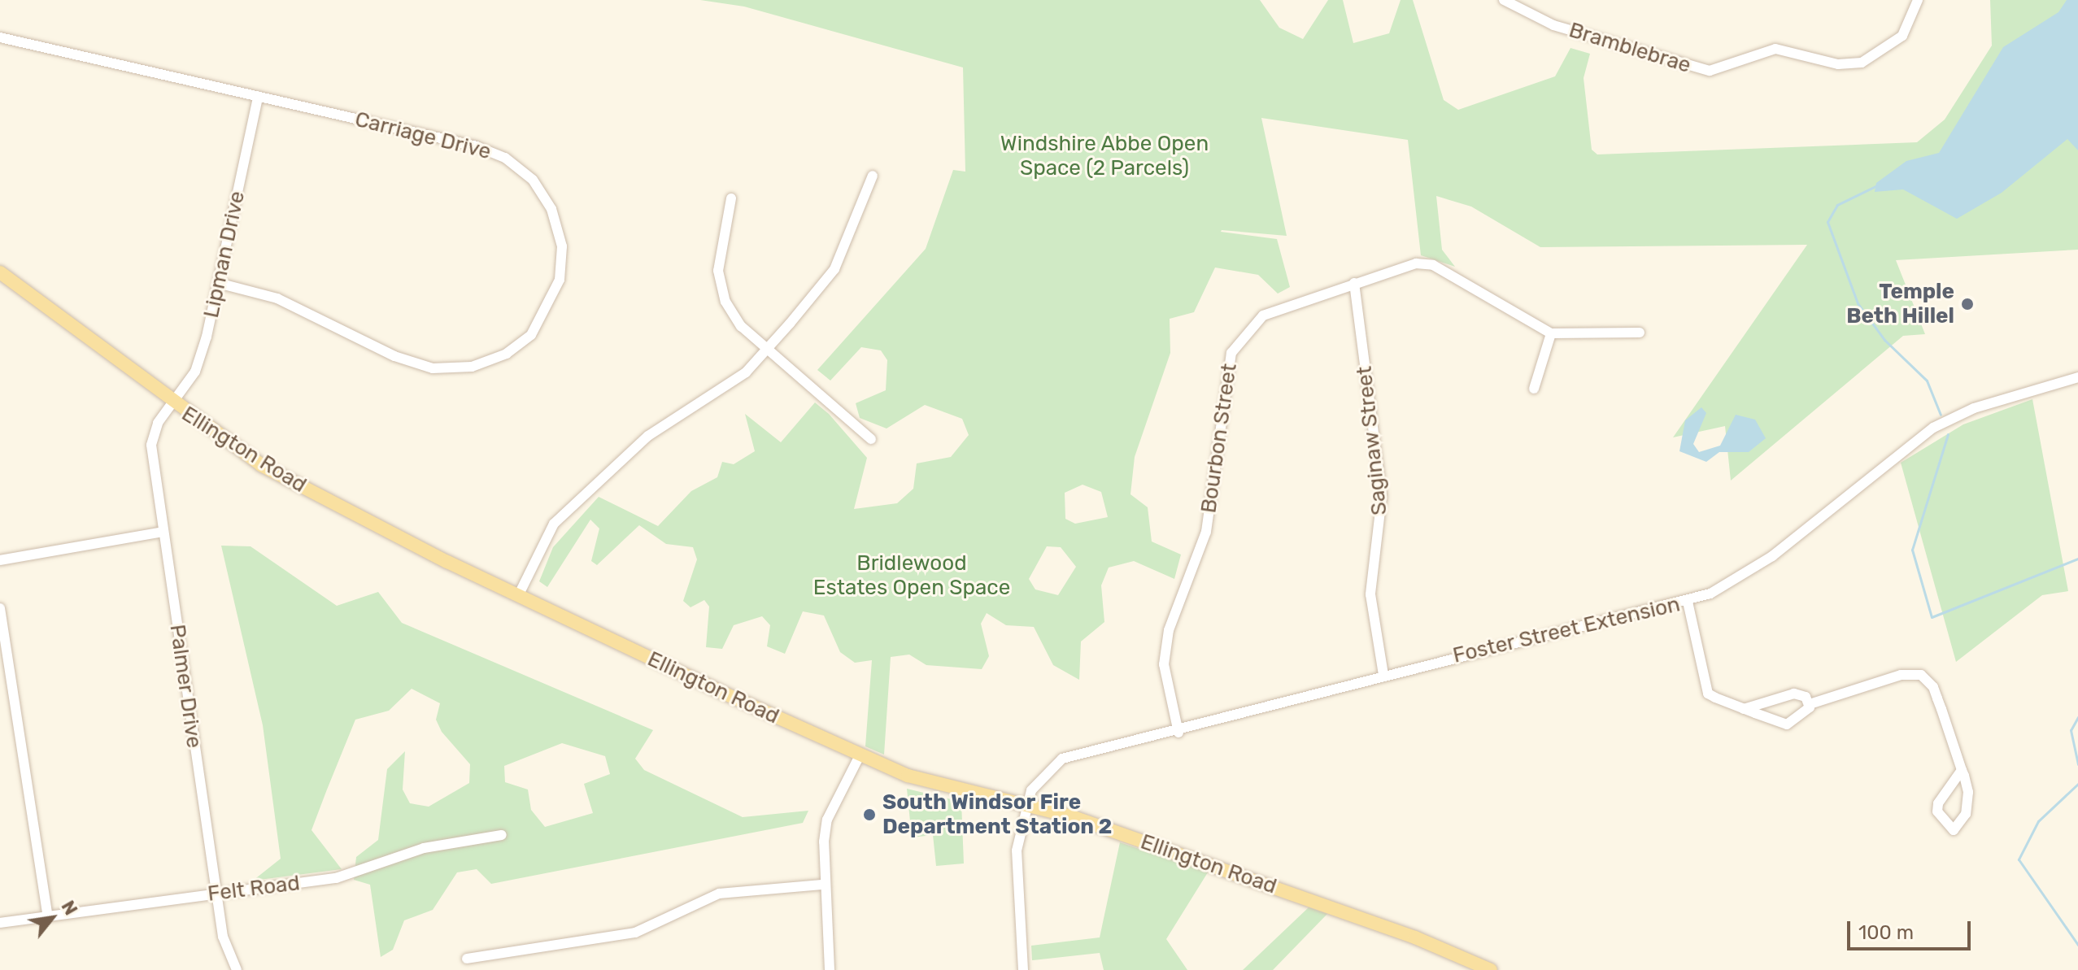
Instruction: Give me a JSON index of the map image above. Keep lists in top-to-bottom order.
{
  "streets": {
    "main road": ["Ellington Road"],
    "street": [
      "Bramblebrae",
      "Carriage Drive",
      "Lipman Drive",
      "Bourbon Street",
      "Saginaw Street",
      "Foster Street Extension",
      "Palmer Drive",
      "Felt Road"
    ]
  },
  "crossings": [
    ["Carriage Drive", "Lipman Drive"],
    ["Lipman Drive", "Ellington Road"],
    ["Lipman Drive", "Palmer Drive"],
    ["Bourbon Street", "Saginaw Street"],
    ["Bourbon Street", "Foster Street Extension"],
    ["Saginaw Street", "Foster Street Extension"],
    ["Ellington Road", "Foster Street Extension"],
    ["Ellington Road", "Palmer Drive"],
    ["Palmer Drive", "Felt Road"]
  ],
  "parks": ["Windshire Abbe Open Space (2 Parcels)", "Bridlewood Estates Open Space"],
  "places": ["Temple Beth Hillel", "South Windsor Fire Department Station 2"],
  "scale_bar": "100 m",
  "north": "top right"
}
